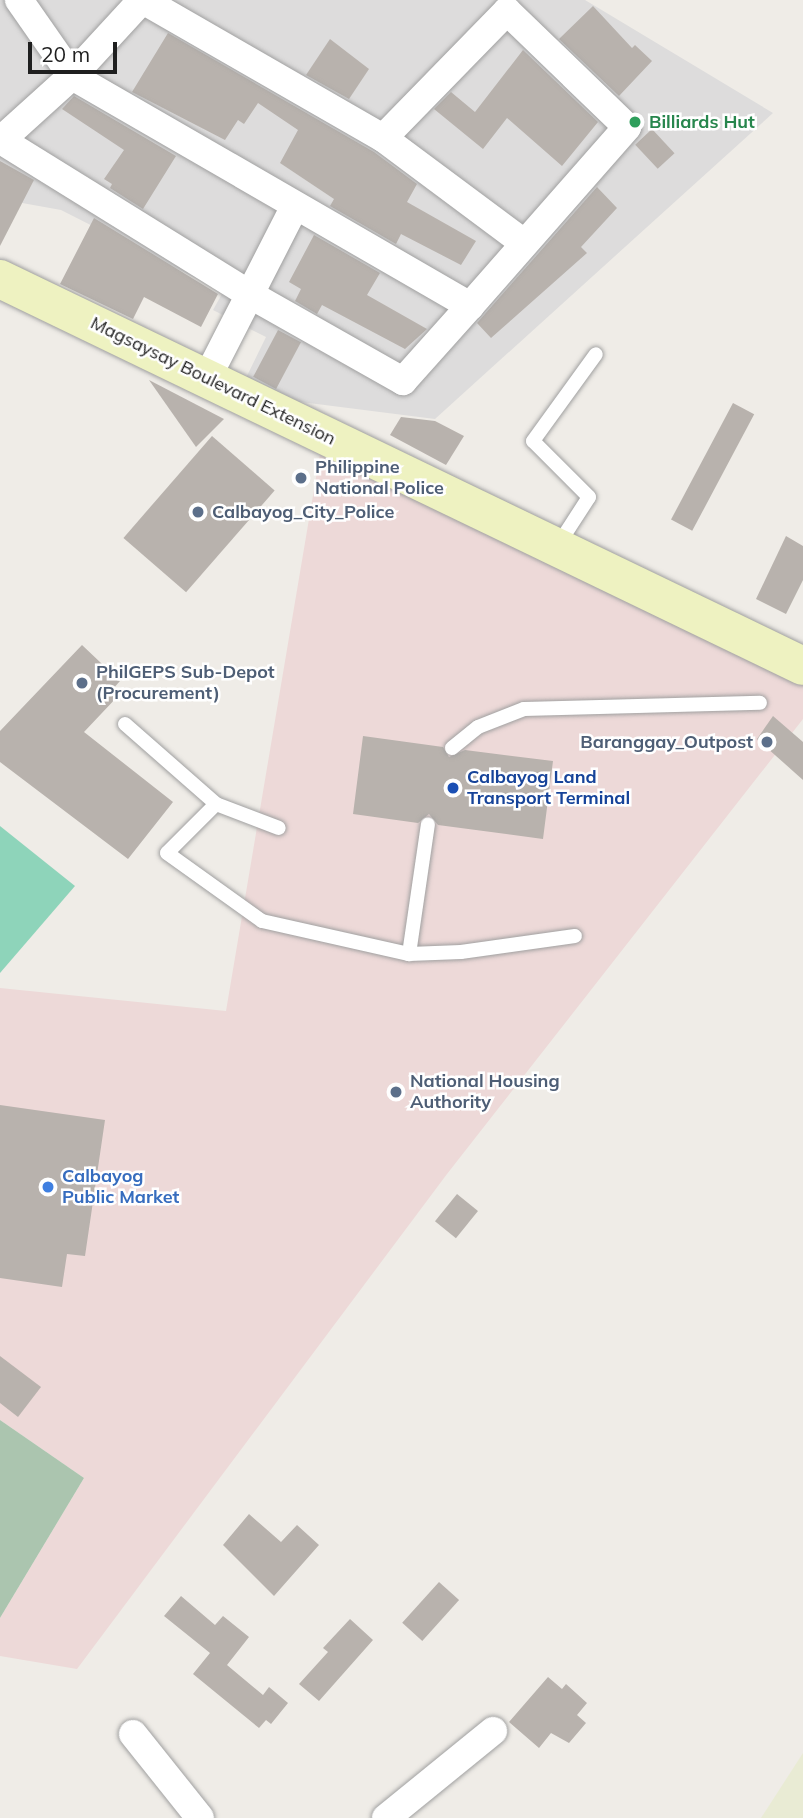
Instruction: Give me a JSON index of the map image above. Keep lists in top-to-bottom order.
{
  "streets": {
    "street": ["Magsaysay Boulevard Extension"]
  },
  "places": [
    "Billiards Hut",
    "Philippine National Police",
    "Calbayog_City_Police",
    "PhilGEPS Sub-Depot (Procurement)",
    "Baranggay_Outpost",
    "Calbayog Land Transport Terminal",
    "National Housing Authority",
    "Calbayog Public Market"
  ],
  "scale_bar": "20 m"
}
